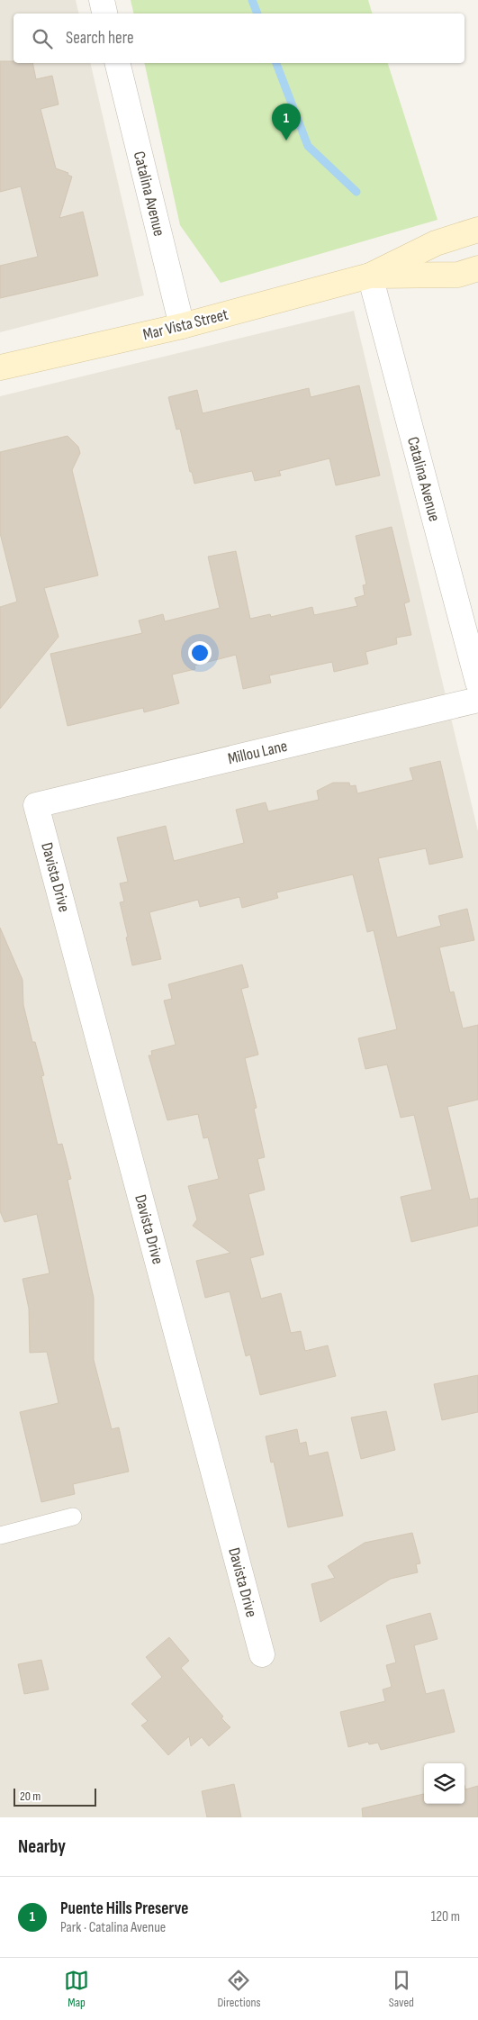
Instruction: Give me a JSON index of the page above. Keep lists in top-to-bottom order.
{
  "streets": {
    "street": [
      "Catalina Avenue",
      "Mar Vista Street",
      "Millou Lane",
      "Davista Drive"
    ]
  },
  "crossings": [
    ["Catalina Avenue", "Mar Vista Street"],
    ["Millou Lane", "Davista Drive"]
  ],
  "scale_bar": "20 m",
  "page": {
    "search": "Search here",
    "pins": "1",
    "scale": "20 m",
    "heading": "Nearby",
    "list": [
      {
        "mark": "1",
        "name": "Puente Hills Preserve",
        "note": "Park · Catalina Avenue",
        "value": "120 m"
      }
    ],
    "nav": ["Map", "Directions", "Saved"]
  }
}
